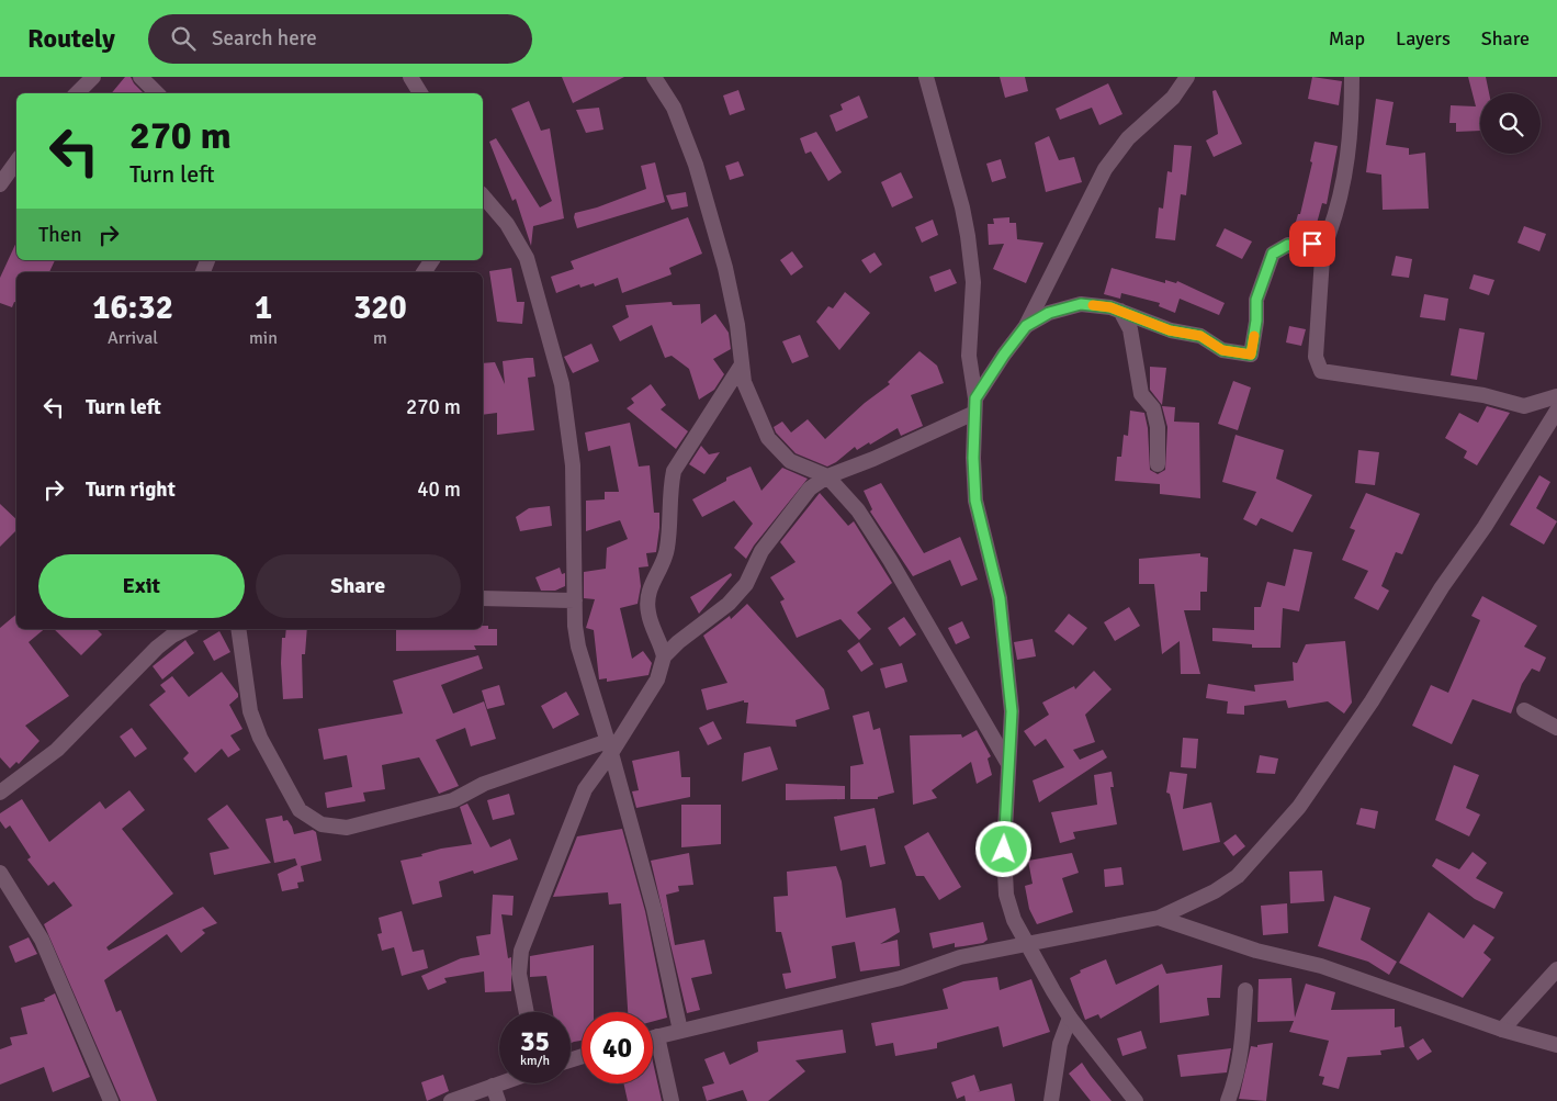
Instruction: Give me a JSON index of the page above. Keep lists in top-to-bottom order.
{
  "page": {
    "header": "Routely",
    "search": "Search here",
    "nav": ["Map", "Layers", "Share"],
    "turn": ["270 m", "Turn left"],
    "then": "Then",
    "eta": [
      "16:32",
      "Arrival",
      "1",
      "min",
      "320",
      "m"
    ],
    "list": [
      {
        "name": "Turn left",
        "value": "270 m"
      },
      {
        "name": "Turn right",
        "value": "40 m"
      }
    ],
    "buttons": ["Exit", "Share"],
    "speed": "35 km/h",
    "limit": "40"
  }
}
